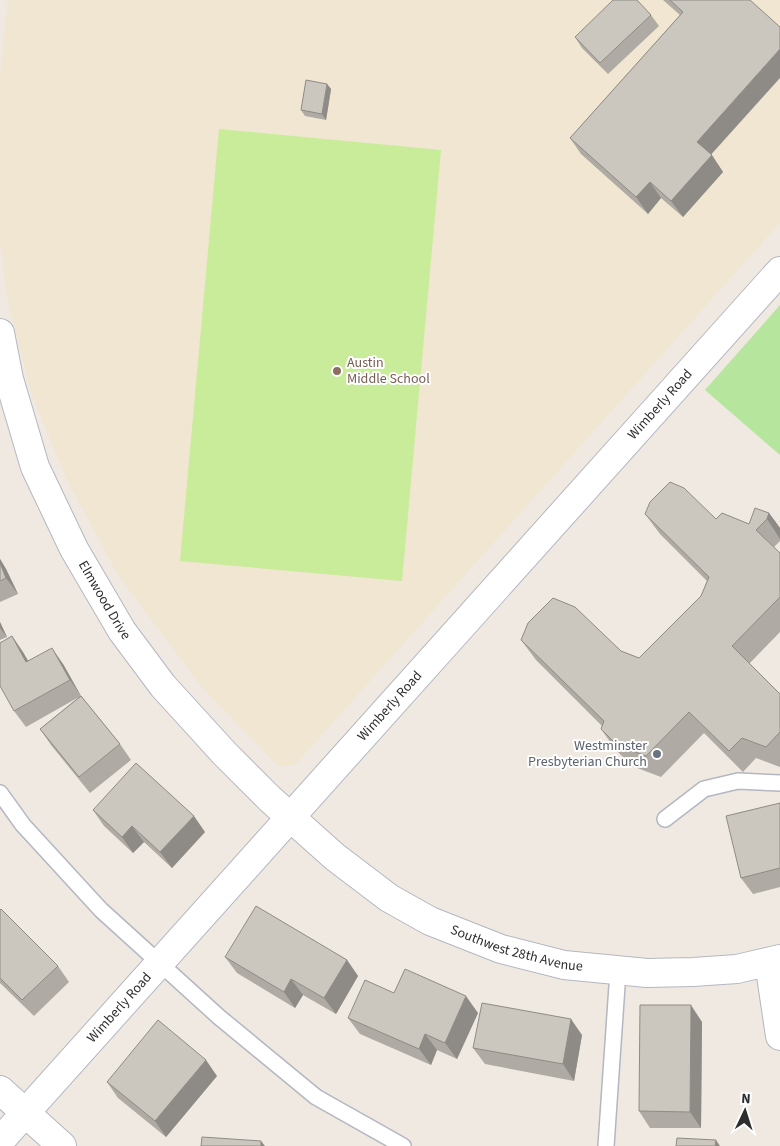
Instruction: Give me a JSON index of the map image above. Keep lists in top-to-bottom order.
{
  "streets": {
    "main road": ["Wimberly Road", "Elmwood Drive", "Southwest 28th Avenue"]
  },
  "crossings": [
    ["Wimberly Road", "Elmwood Drive"],
    ["Wimberly Road", "Southwest 28th Avenue"],
    ["Elmwood Drive", "Southwest 28th Avenue"]
  ],
  "places": ["Austin Middle School", "Westminster Presbyterian Church"],
  "north": "top"
}
